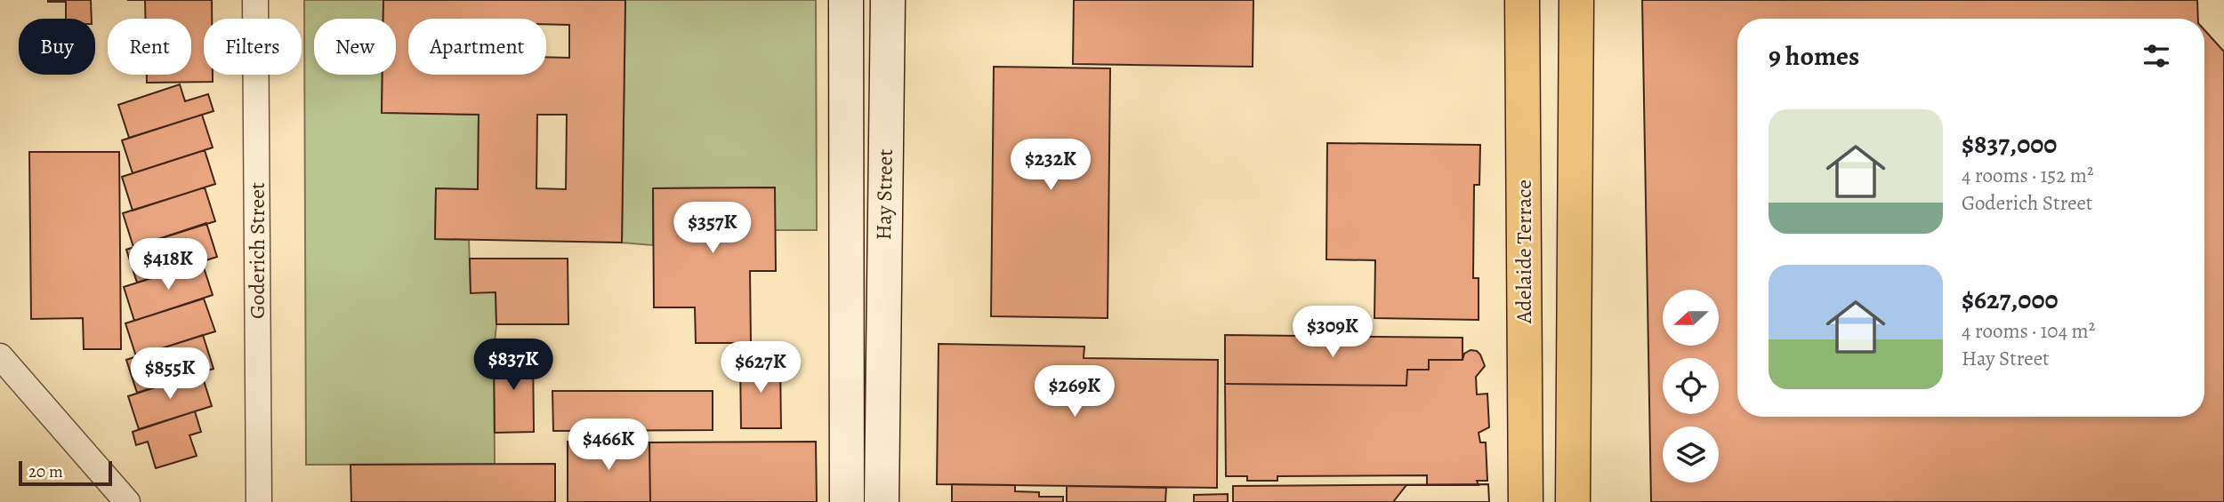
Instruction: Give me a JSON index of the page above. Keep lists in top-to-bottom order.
{
  "streets": {
    "main road": ["Hay Street", "Adelaide Terrace"],
    "street": ["Goderich Street"]
  },
  "scale_bar": "20 m",
  "north": "left",
  "page": {
    "chip": [
      "Buy",
      "Rent",
      "Filters",
      "New",
      "Apartment"
    ],
    "heading": "9 homes",
    "list": [
      {
        "name": "$837,000",
        "note": "4 rooms · 152 m² · Goderich Street"
      },
      {
        "name": "$627,000",
        "note": "4 rooms · 104 m² · Hay Street"
      }
    ],
    "price": [
      "$232K",
      "$357K",
      "$418K",
      "$309K",
      "$837K",
      "$627K",
      "$855K",
      "$269K",
      "$466K"
    ],
    "scale": "20 m"
  }
}
